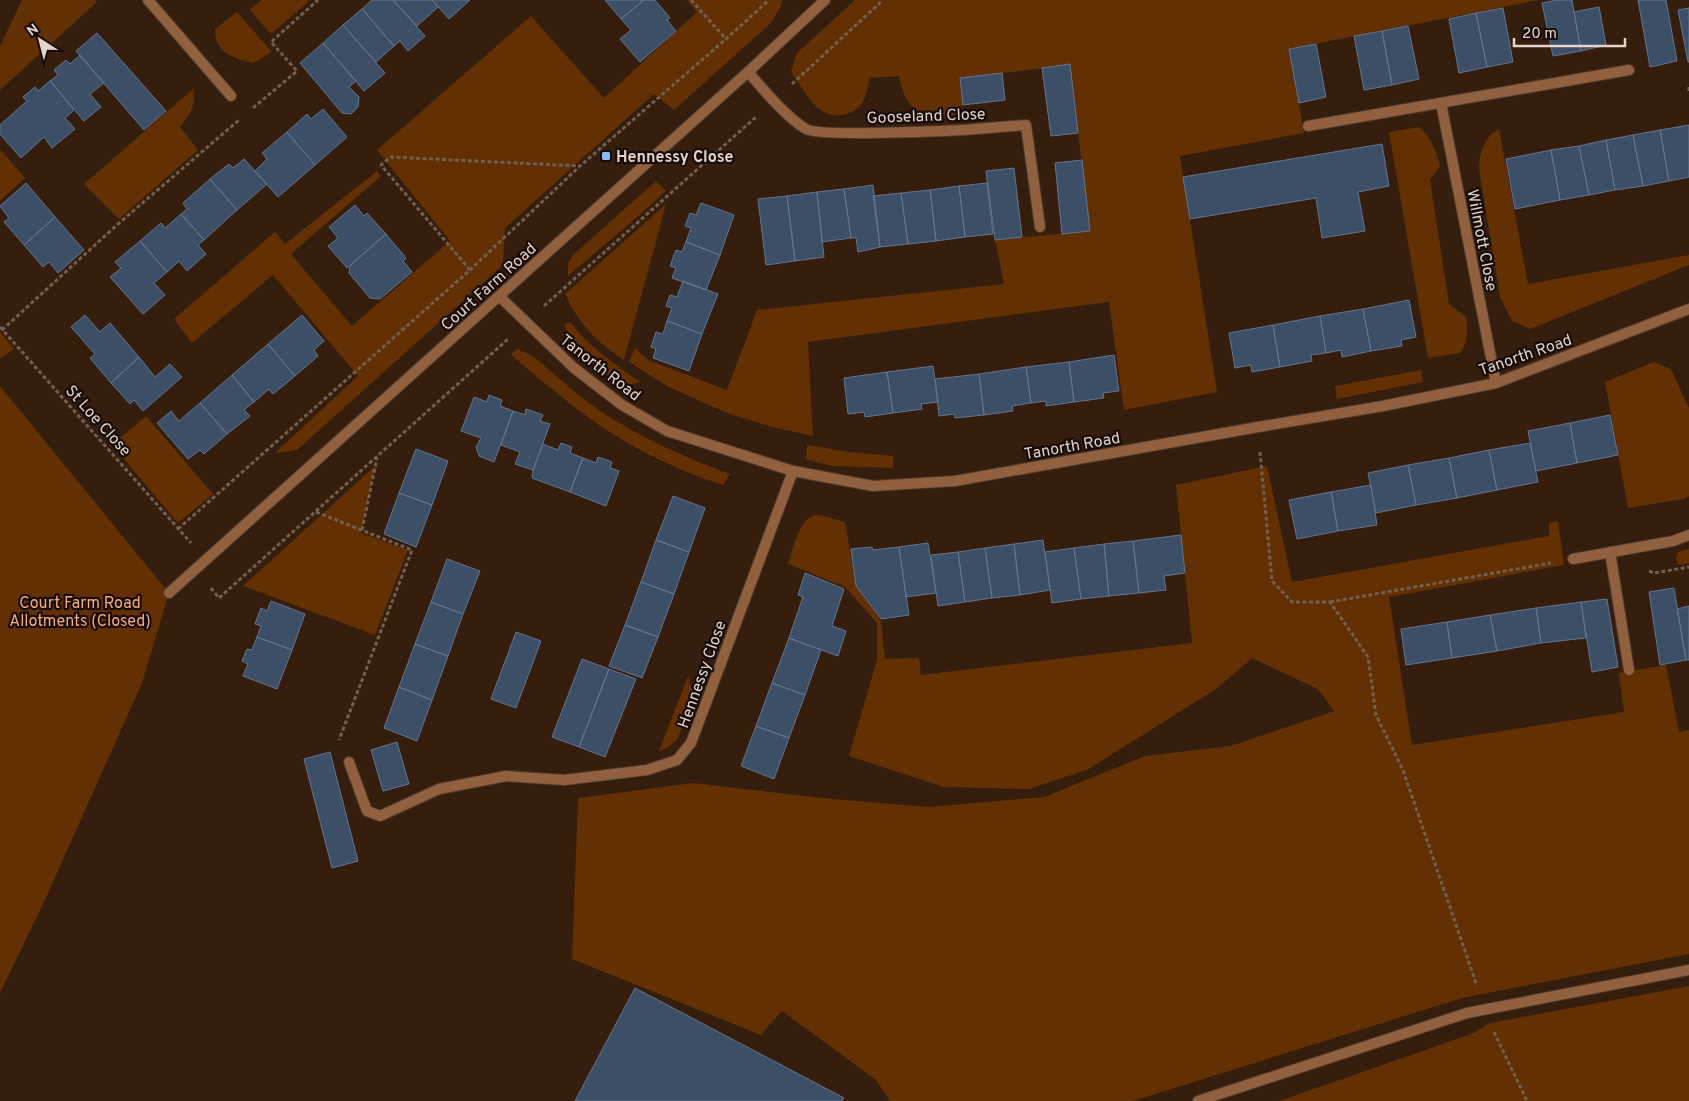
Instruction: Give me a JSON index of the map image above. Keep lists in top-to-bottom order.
{
  "streets": {
    "street": [
      "Gooseland Close",
      "Willmott Close",
      "Court Farm Road",
      "Tanorth Road",
      "Hennessy Close"
    ],
    "path": ["St Loe Close"]
  },
  "crossings": [
    ["Gooseland Close", "Court Farm Road"],
    ["Willmott Close", "Tanorth Road"],
    ["Court Farm Road", "Tanorth Road"],
    ["Tanorth Road", "Hennessy Close"]
  ],
  "parks": ["Court Farm Road Allotments (Closed)"],
  "places": {
    "transit": ["Hennessy Close"]
  },
  "scale_bar": "20 m",
  "north": "top left"
}
